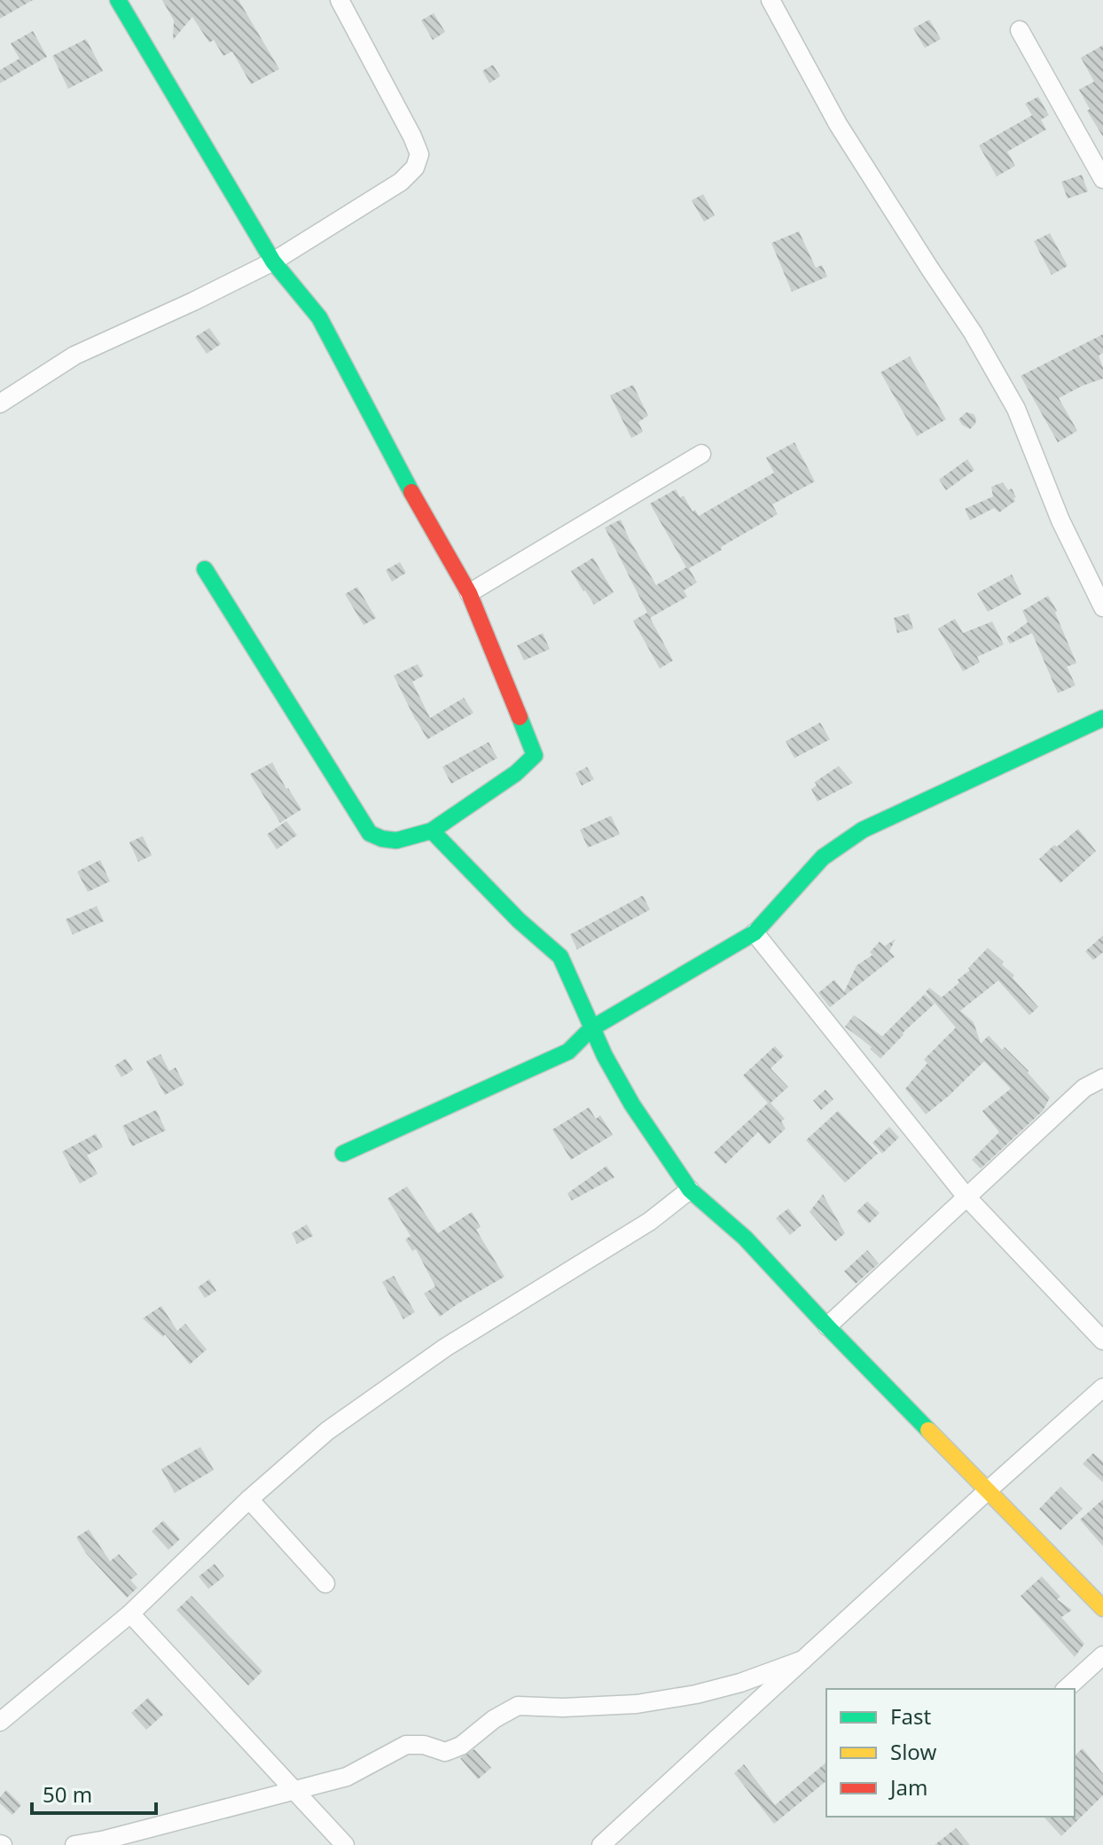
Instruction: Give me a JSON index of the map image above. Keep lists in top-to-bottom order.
{
  "legend": ["Fast", "Slow", "Jam"],
  "scale_bar": "50 m"
}
